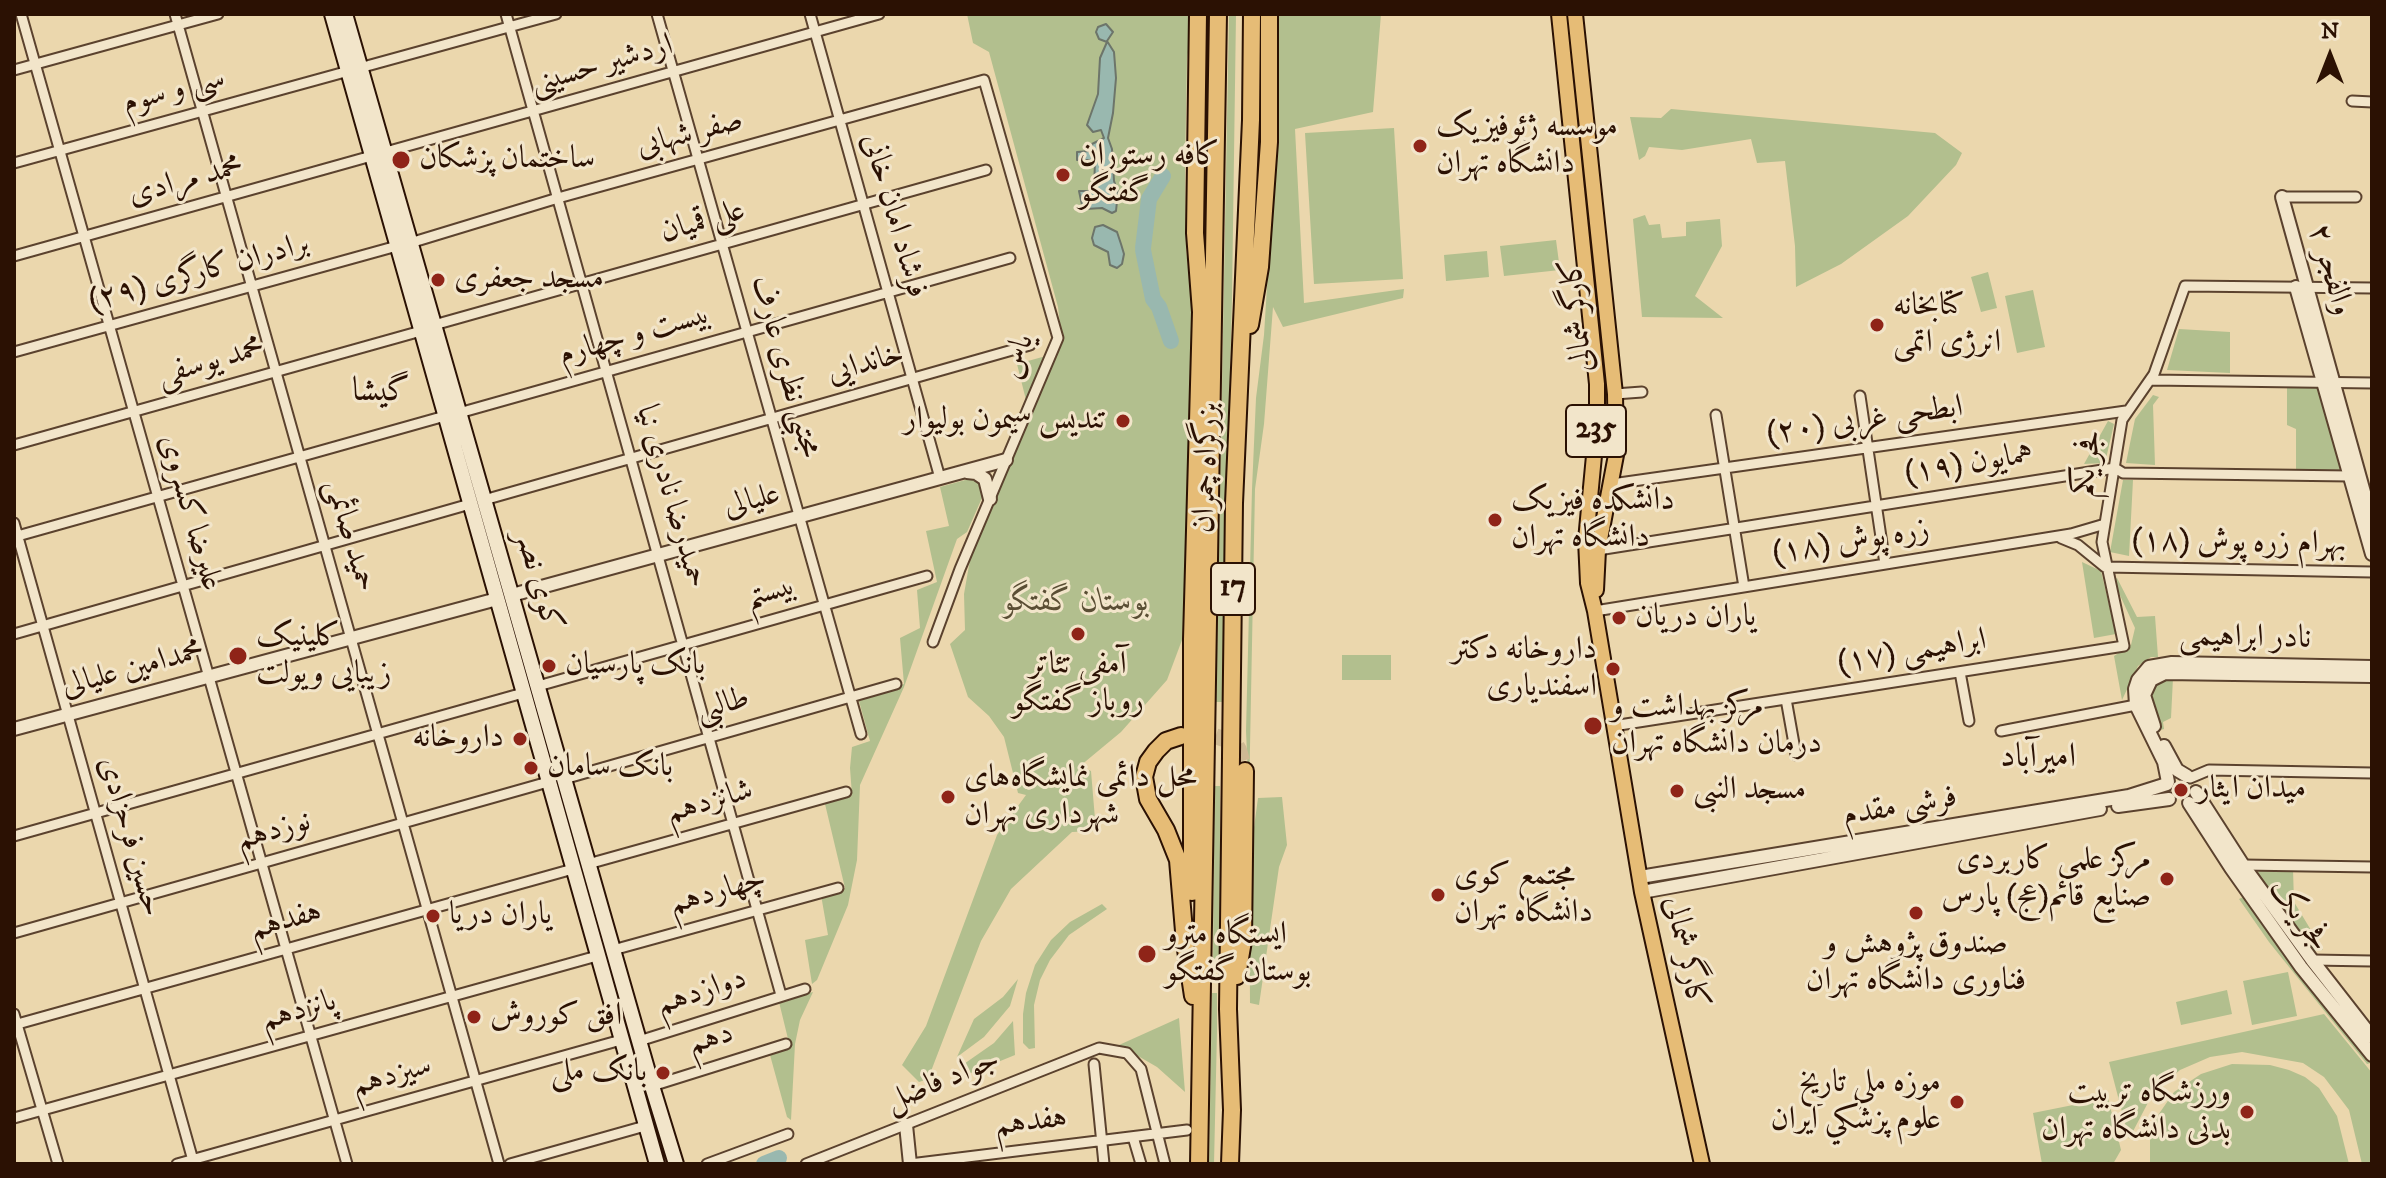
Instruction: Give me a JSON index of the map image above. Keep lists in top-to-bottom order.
{
  "streets": {
    "highway": ["بزرگراه چمران", "17"],
    "main road": ["کارگر شمالی", "235", "کوی نصر"],
    "street": [
      "اردشیر حسینی",
      "سی و سوم",
      "صفر شهابی",
      "محمد مرادی",
      "فرشاد امان خانی",
      "علی قمیان",
      "والفجر ۲",
      "برادران کارگری (۲۹)",
      "بیست و چهارم",
      "یاس",
      "محمد یوسفی",
      "خاندایی",
      "مجتبی نظری عارف",
      "ابطحی غربی (۲۰)",
      "فجر یکم",
      "همایون (۱۹)",
      "حمیدرضا نادری نیا",
      "علیالی",
      "علیرضا کسروی",
      "حمید صائمی",
      "زره پوش (۱۸)",
      "بهرام زره پوش (۱۸)",
      "بیستم",
      "نادر ابراهیمی",
      "ابراهیمی (۱۷)",
      "محمدامین علیالی",
      "طالبی",
      "شانزدهم",
      "فرشی مقدم",
      "نوزدهم",
      "حسین فرحزادی",
      "چهاردهم",
      "فجر یک",
      "هفدهم",
      "دوازدهم",
      "پانزدهم",
      "دهم",
      "سیزدهم",
      "جواد فاضل"
    ]
  },
  "crossings": [
    ["اردشیر حسینی", "محمد مرادی"],
    ["اردشیر حسینی", "فرشاد امان خانی"],
    ["اردشیر حسینی", "مجتبی نظری عارف"],
    ["اردشیر حسینی", "حمیدرضا نادری نیا"],
    ["اردشیر حسینی", "کوی نصر"],
    ["سی و سوم", "حمیدرضا نادری نیا"],
    ["سی و سوم", "علیرضا کسروی"],
    ["سی و سوم", "حمید صائمی"],
    ["سی و سوم", "کوی نصر"],
    ["صفر شهابی", "فرشاد امان خانی"],
    ["صفر شهابی", "برادران کارگری (۲۹)"],
    ["صفر شهابی", "یاس"],
    ["صفر شهابی", "مجتبی نظری عارف"],
    ["صفر شهابی", "حمیدرضا نادری نیا"],
    ["صفر شهابی", "کوی نصر"],
    ["محمد مرادی", "علیرضا کسروی"],
    ["محمد مرادی", "حمید صائمی"],
    ["محمد مرادی", "کوی نصر"],
    ["فرشاد امان خانی", "علی قمیان"],
    ["فرشاد امان خانی", "بیست و چهارم"],
    ["فرشاد امان خانی", "خاندایی"],
    ["فرشاد امان خانی", "علیالی"],
    ["علی قمیان", "محمد یوسفی"],
    ["علی قمیان", "مجتبی نظری عارف"],
    ["علی قمیان", "حمیدرضا نادری نیا"],
    ["علی قمیان", "کوی نصر"],
    ["والفجر ۲", "همایون (۱۹)"],
    ["برادران کارگری (۲۹)", "علیرضا کسروی"],
    ["برادران کارگری (۲۹)", "حمید صائمی"],
    ["برادران کارگری (۲۹)", "کوی نصر"],
    ["کارگر شمالی", "ابطحی غربی (۲۰)"],
    ["کارگر شمالی", "همایون (۱۹)"],
    ["کارگر شمالی", "زره پوش (۱۸)"],
    ["کارگر شمالی", "ابراهیمی (۱۷)"],
    ["کارگر شمالی", "فرشی مقدم"],
    ["بیست و چهارم", "مجتبی نظری عارف"],
    ["بیست و چهارم", "حمیدرضا نادری نیا"],
    ["بیست و چهارم", "علیرضا کسروی"],
    ["بیست و چهارم", "حمید صائمی"],
    ["بیست و چهارم", "کوی نصر"],
    ["بیست و چهارم", "حسین فرحزادی"],
    ["یاس", "علیالی"],
    ["محمد یوسفی", "علیرضا کسروی"],
    ["محمد یوسفی", "حمید صائمی"],
    ["محمد یوسفی", "کوی نصر"],
    ["خاندایی", "مجتبی نظری عارف"],
    ["خاندایی", "حمیدرضا نادری نیا"],
    ["خاندایی", "علیرضا کسروی"],
    ["خاندایی", "حمید صائمی"],
    ["خاندایی", "کوی نصر"],
    ["خاندایی", "حسین فرحزادی"],
    ["مجتبی نظری عارف", "علیالی"],
    ["مجتبی نظری عارف", "بیستم"],
    ["مجتبی نظری عارف", "طالبی"],
    ["ابطحی غربی (۲۰)", "فجر یکم"],
    ["فجر یکم", "همایون (۱۹)"],
    ["فجر یکم", "زره پوش (۱۸)"],
    ["فجر یکم", "بهرام زره پوش (۱۸)"],
    ["فجر یکم", "ابراهیمی (۱۷)"],
    ["حمیدرضا نادری نیا", "علیالی"],
    ["حمیدرضا نادری نیا", "بیستم"],
    ["حمیدرضا نادری نیا", "طالبی"],
    ["حمیدرضا نادری نیا", "شانزدهم"],
    ["حمیدرضا نادری نیا", "چهاردهم"],
    ["حمیدرضا نادری نیا", "دوازدهم"],
    ["علیالی", "کوی نصر"],
    ["علیالی", "محمدامین علیالی"],
    ["علیرضا کسروی", "محمدامین علیالی"],
    ["علیرضا کسروی", "نوزدهم"],
    ["علیرضا کسروی", "هفدهم"],
    ["علیرضا کسروی", "پانزدهم"],
    ["علیرضا کسروی", "سیزدهم"],
    ["حمید صائمی", "محمدامین علیالی"],
    ["حمید صائمی", "نوزدهم"],
    ["حمید صائمی", "هفدهم"],
    ["حمید صائمی", "پانزدهم"],
    ["حمید صائمی", "سیزدهم"],
    ["بهرام زره پوش (۱۸)", "ابراهیمی (۱۷)"],
    ["کوی نصر", "بیستم"],
    ["کوی نصر", "محمدامین علیالی"],
    ["کوی نصر", "طالبی"],
    ["کوی نصر", "شانزدهم"],
    ["کوی نصر", "نوزدهم"],
    ["کوی نصر", "چهاردهم"],
    ["کوی نصر", "هفدهم"],
    ["کوی نصر", "دوازدهم"],
    ["کوی نصر", "پانزدهم"],
    ["کوی نصر", "دهم"],
    ["کوی نصر", "سیزدهم"],
    ["نادر ابراهیمی", "فرشی مقدم"],
    ["نادر ابراهیمی", "فجر یک"],
    ["محمدامین علیالی", "حسین فرحزادی"],
    ["فرشی مقدم", "فجر یک"],
    ["نوزدهم", "حسین فرحزادی"],
    ["حسین فرحزادی", "هفدهم"],
    ["حسین فرحزادی", "پانزدهم"],
    ["حسین فرحزادی", "سیزدهم"],
    ["هفدهم", "جواد فاضل"]
  ],
  "districts": ["گیشا", "امیرآباد"],
  "parks": ["بوستان گفتگو"],
  "places": [
    "موسسه ژئوفیزیک دانشگاه تهران",
    "ساختمان پزشکان",
    "کافه رستوران گفتگو",
    "مسجد جعفری",
    "کتابخانه انرژی اتمی",
    "تندیس سیمون بولیوار",
    "دانشکده فیزیک دانشگاه تهران",
    "یاران دریان",
    "آمفی تئاتر روباز گفتگو",
    "کلینیک زیبایی ویولت",
    "بانک پارسیان",
    "داروخانه دکتر اسفندیاری",
    "مرکز بهداشت و درمان دانشگاه تهران",
    "داروخانه",
    "بانک سامان",
    "میدان ایثار",
    "مسجد النبی",
    "محل دائمی نمایشگاه‌های شهرداری تهران",
    "مرکز علمی کاربردی صنایع قائم(عج) پارس",
    "مجتمع کوی دانشگاه تهران",
    "صندوق پژوهش و فناوری دانشگاه تهران",
    "یاران دریا",
    "ایستگاه مترو بوستان گفتگو",
    "افق کوروش",
    "بانک ملی",
    "موزه ملي تاريخ علوم پزشكي ايران",
    "ورزشگاه تربیت بدنی دانشگاه تهران"
  ],
  "north": "top"
}
